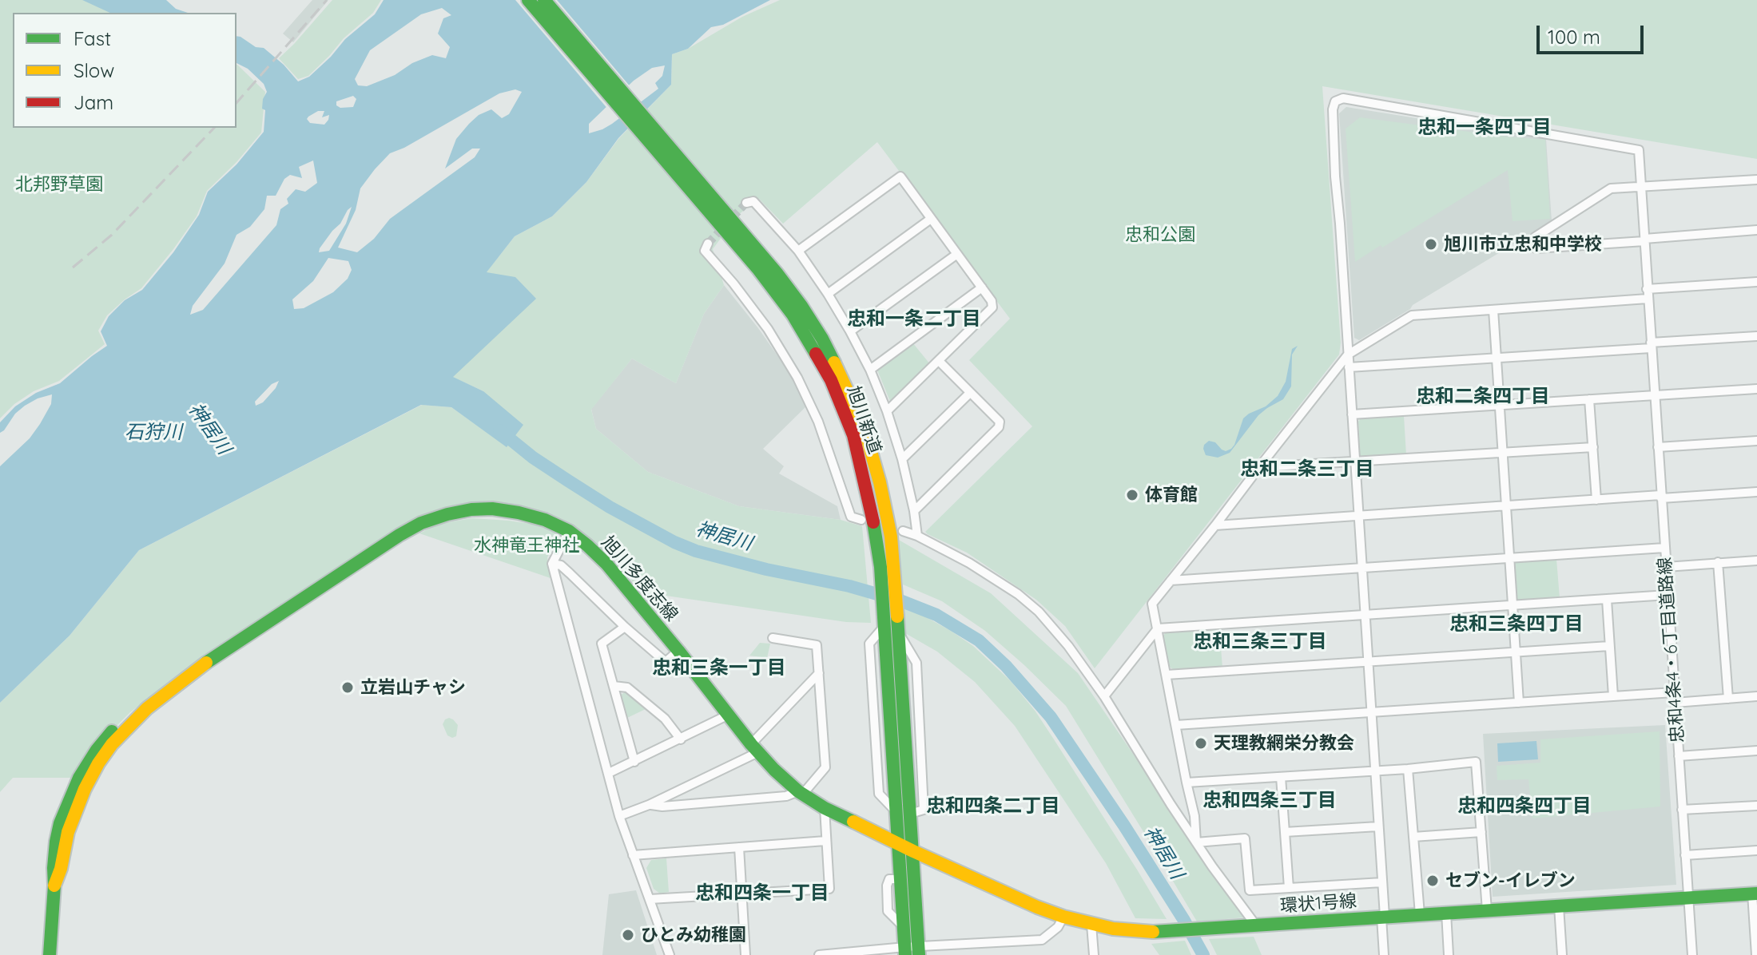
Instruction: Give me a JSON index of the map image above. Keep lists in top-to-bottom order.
{
  "streets": {
    "main road": ["旭川新道", "旭川多度志線", "環状1号線"],
    "street": ["忠和4条4・6丁目道路線"]
  },
  "crossings": [
    ["旭川新道", "旭川多度志線"],
    ["旭川新道", "環状1号線"],
    ["旭川多度志線", "環状1号線"],
    ["忠和4条4・6丁目道路線", "環状1号線"]
  ],
  "districts": [
    "忠和一条四丁目",
    "忠和一条二丁目",
    "忠和二条四丁目",
    "忠和二条三丁目",
    "忠和三条四丁目",
    "忠和三条三丁目",
    "忠和三条一丁目",
    "忠和四条三丁目",
    "忠和四条二丁目",
    "忠和四条四丁目",
    "忠和四条一丁目"
  ],
  "water": ["神居川", "石狩川"],
  "parks": ["北邦野草園", "忠和公園", "水神竜王神社"],
  "places": [
    "旭川市立忠和中学校",
    "体育館",
    "立岩山チャシ",
    "天理教網栄分教会",
    "セブン-イレブン",
    "ひとみ幼稚園"
  ],
  "legend": ["Fast", "Slow", "Jam"],
  "scale_bar": "100 m"
}
